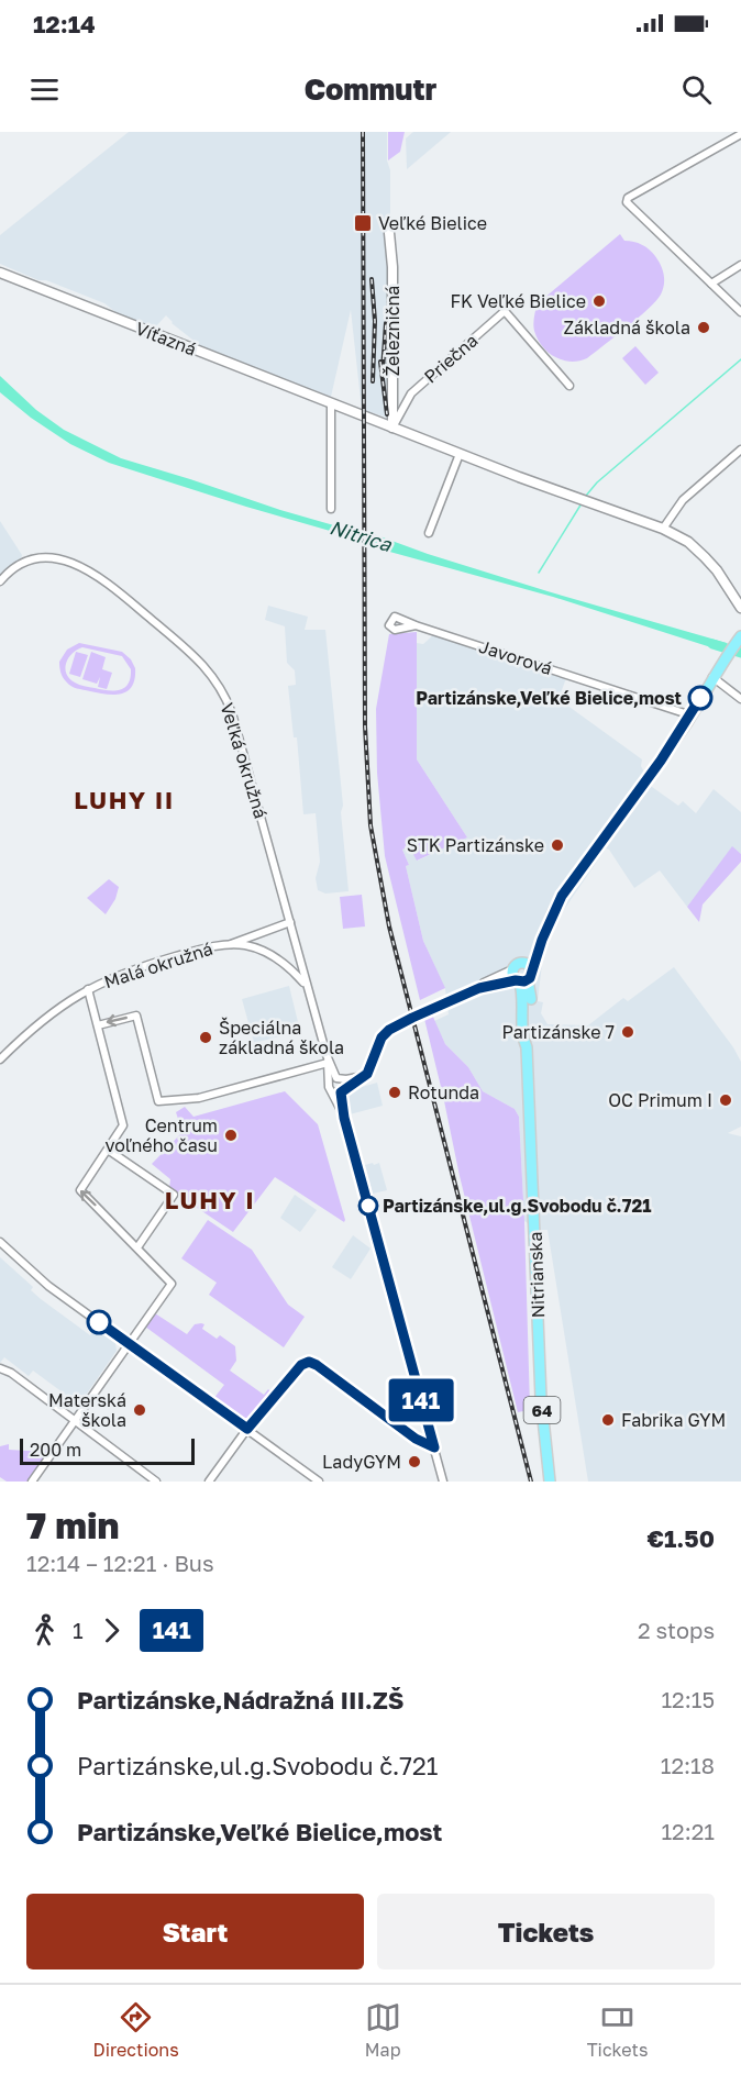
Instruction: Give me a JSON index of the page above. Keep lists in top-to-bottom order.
{
  "streets": {
    "main road": [
      "Železničná",
      "Víťazná",
      "Nitrianska",
      "64"
    ],
    "street": [
      "Priečna",
      "Javorová",
      "Veľká okružná",
      "Malá okružná"
    ]
  },
  "crossings": [
    ["Železničná", "Víťazná"],
    ["Železničná", "Priečna"],
    ["Víťazná", "Priečna"],
    ["Javorová", "64"],
    ["Veľká okružná", "Malá okružná"],
    ["Nitrianska", "64"]
  ],
  "districts": ["LUHY II", "LUHY I"],
  "water": ["Nitrica"],
  "places": {
    "transit": ["Veľké Bielice"],
    "other": [
      "FK Veľké Bielice",
      "Základná škola",
      "Partizánske,Veľké Bielice,most",
      "STK Partizánske",
      "Partizánske 7",
      "Špeciálna základná škola",
      "Rotunda",
      "OC Primum I",
      "Centrum voľného času",
      "Partizánske,ul.g.Svobodu č.721",
      "Materská škola",
      "Fabrika GYM",
      "LadyGYM"
    ]
  },
  "lines": ["bus line 141"],
  "scale_bar": "200 m",
  "page": {
    "status": "12:14",
    "header": "Commutr",
    "on_map": "141",
    "scale": "200 m",
    "heading": ["7 min", "12:14 – 12:21 · Bus", "€1.50"],
    "legs": ["1", "141", "2 stops"],
    "list": [
      {
        "name": "Partizánske,Nádražná III.ZŠ",
        "value": "12:15"
      },
      {
        "name": "Partizánske,ul.g.Svobodu č.721",
        "value": "12:18"
      },
      {
        "name": "Partizánske,Veľké Bielice,most",
        "value": "12:21"
      }
    ],
    "buttons": ["Start", "Tickets"],
    "tabs": ["Directions", "Map", "Tickets"]
  }
}
